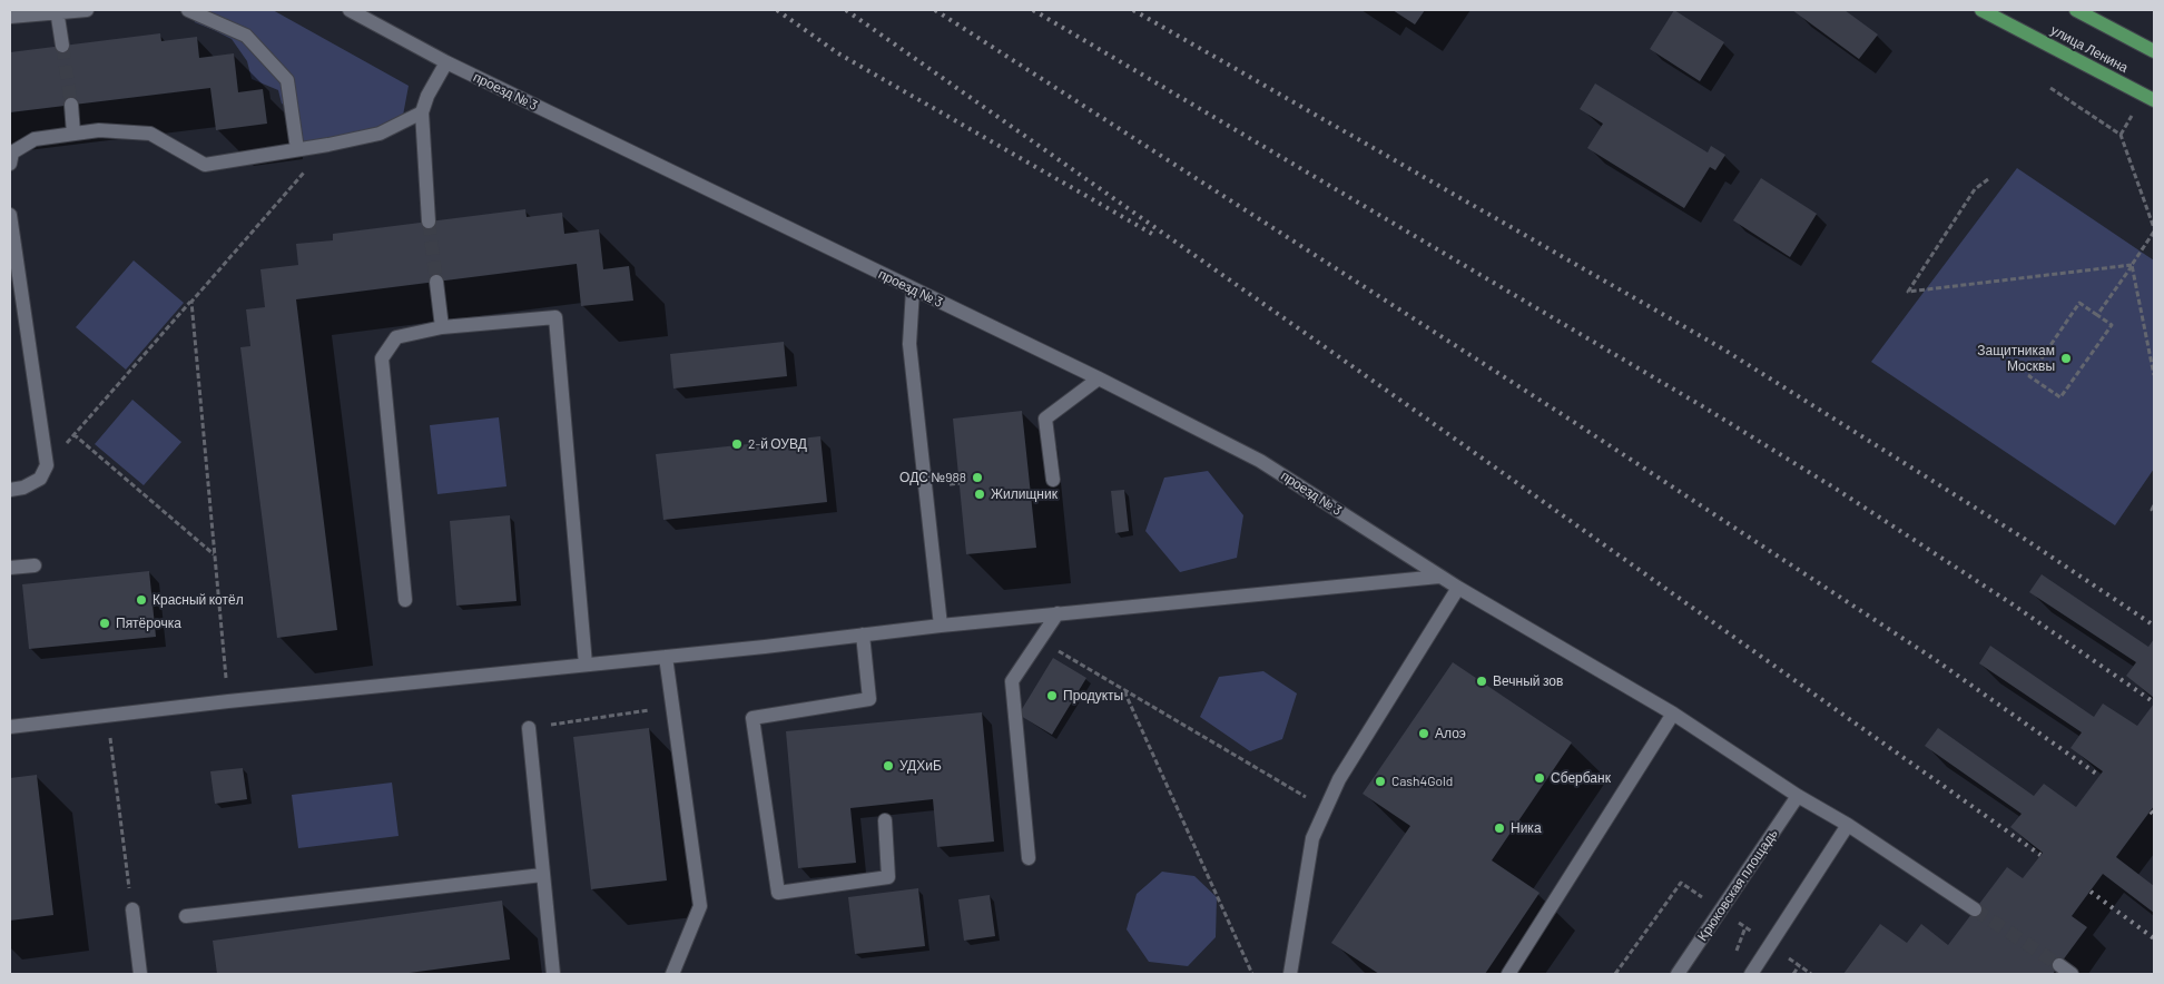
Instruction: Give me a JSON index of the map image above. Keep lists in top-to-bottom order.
{
  "streets": {
    "main road": ["улица Ленина"],
    "street": ["проезд № 3", "Крюковская площадь"]
  },
  "crossings": [
    ["проезд № 3", "Крюковская площадь"]
  ],
  "places": [
    "Защитникам Москвы",
    "2-й ОУВД",
    "ОДС №988",
    "Жилищник",
    "Красный котёл",
    "Пятёрочка",
    "Вечный зов",
    "Продукты",
    "Алоэ",
    "УДХиБ",
    "Сбербанк",
    "Cash4Gold",
    "Ника"
  ]
}
